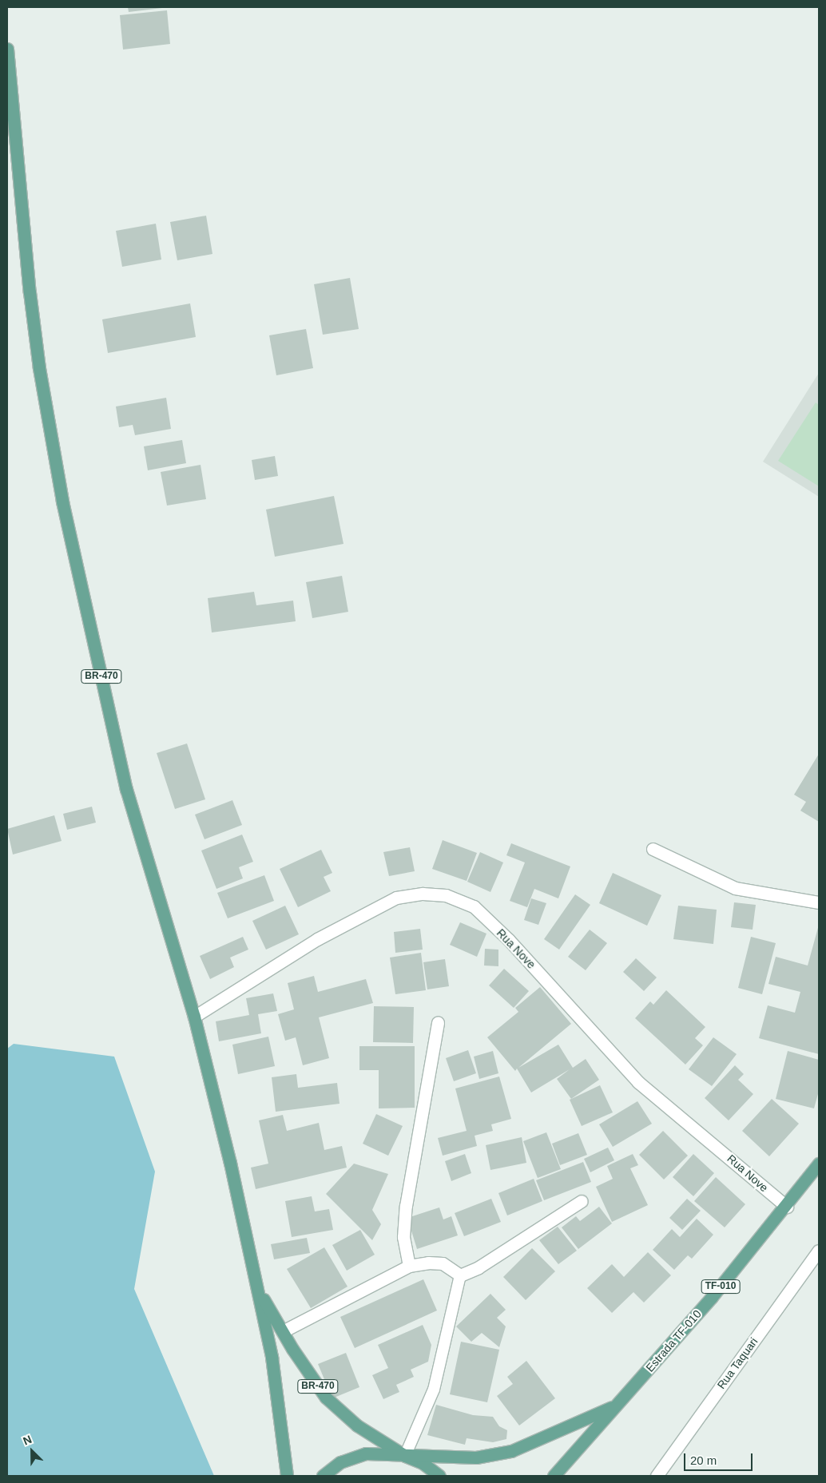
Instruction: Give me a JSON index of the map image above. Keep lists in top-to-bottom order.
{
  "streets": {
    "main road": ["BR-470", "TF-010", "Estrada TF-010"],
    "street": ["Rua Nove", "Rua Taquari"]
  },
  "crossings": [
    ["BR-470", "Rua Nove"],
    ["Rua Nove", "Estrada TF-010"]
  ],
  "scale_bar": "20 m",
  "north": "top left"
}
